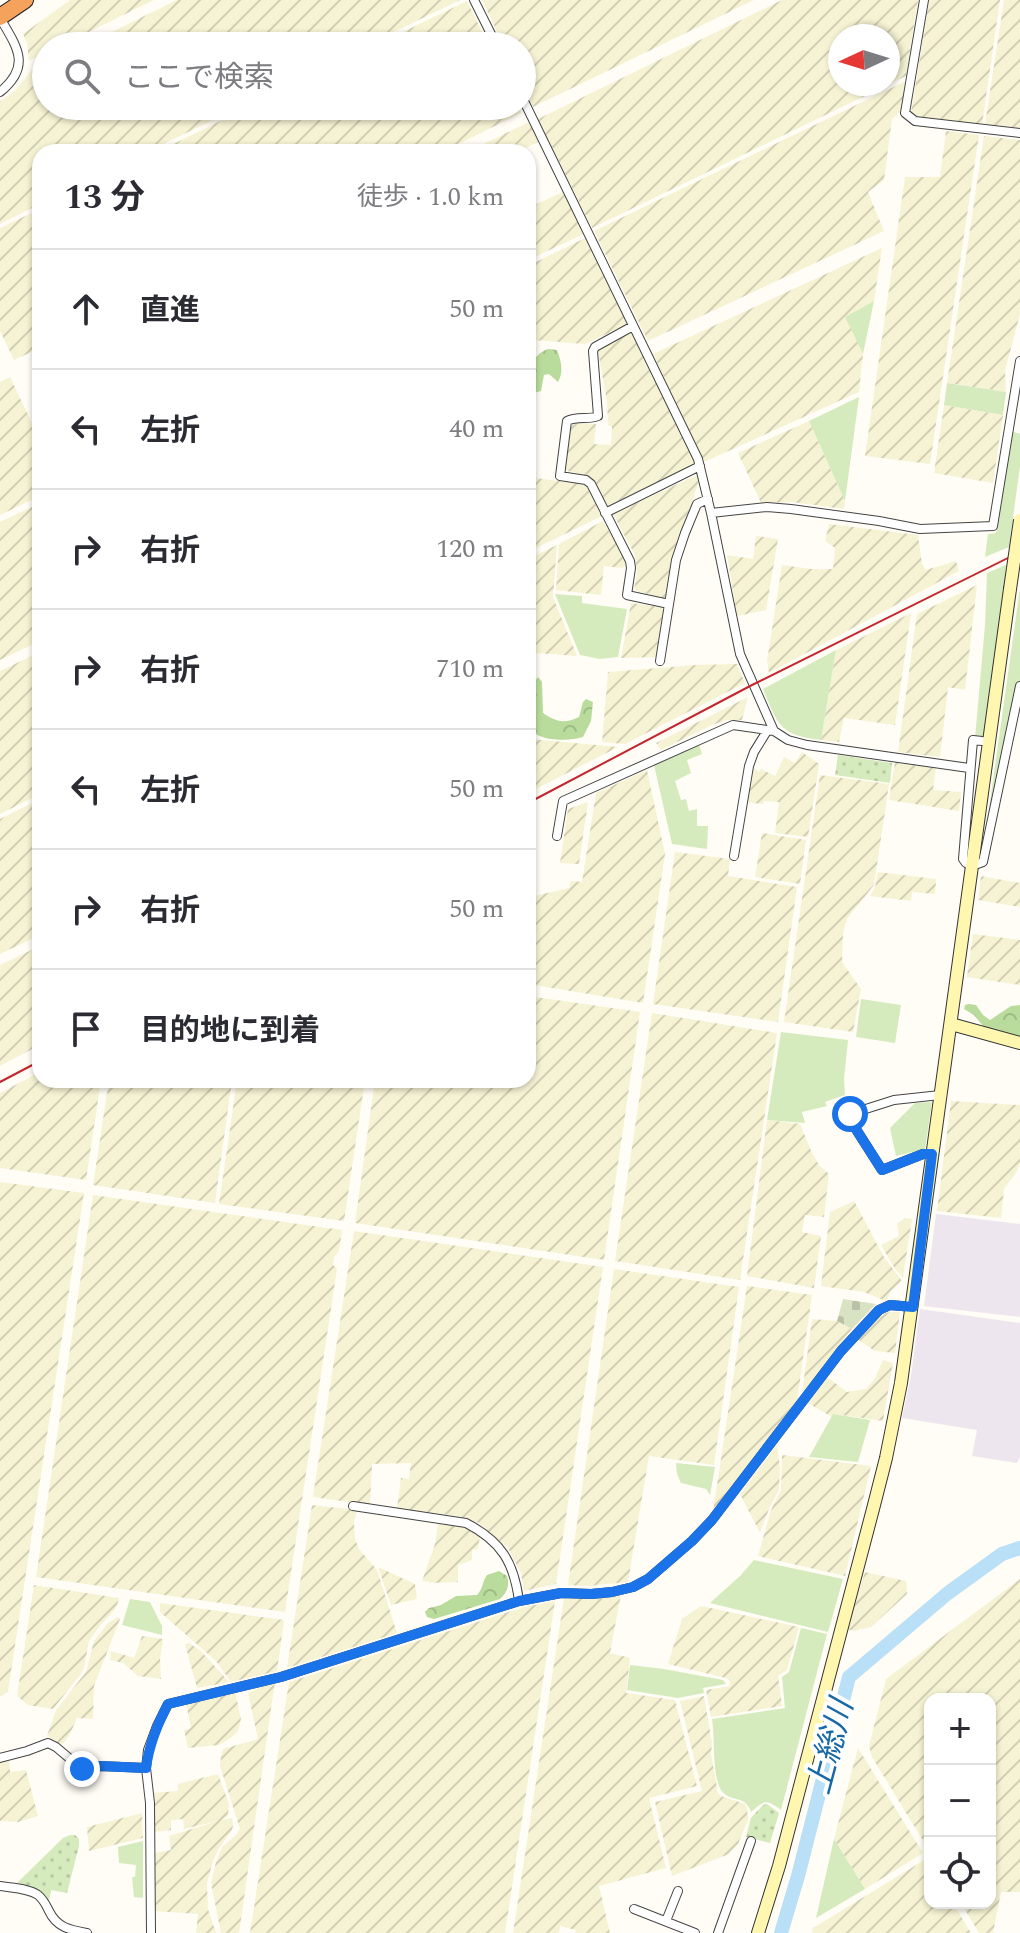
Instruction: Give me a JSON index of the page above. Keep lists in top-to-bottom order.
{
  "water": ["上総川"],
  "north": "left",
  "page": {
    "search": "ここで検索",
    "heading": ["13 分", "徒歩 · 1.0 km"],
    "list": [
      ["直進", "50 m"],
      ["左折", "40 m"],
      ["右折", "120 m"],
      ["右折", "710 m"],
      ["左折", "50 m"],
      ["右折", "50 m"],
      "目的地に到着"
    ],
    "map_buttons": ["+", "−"]
  }
}
